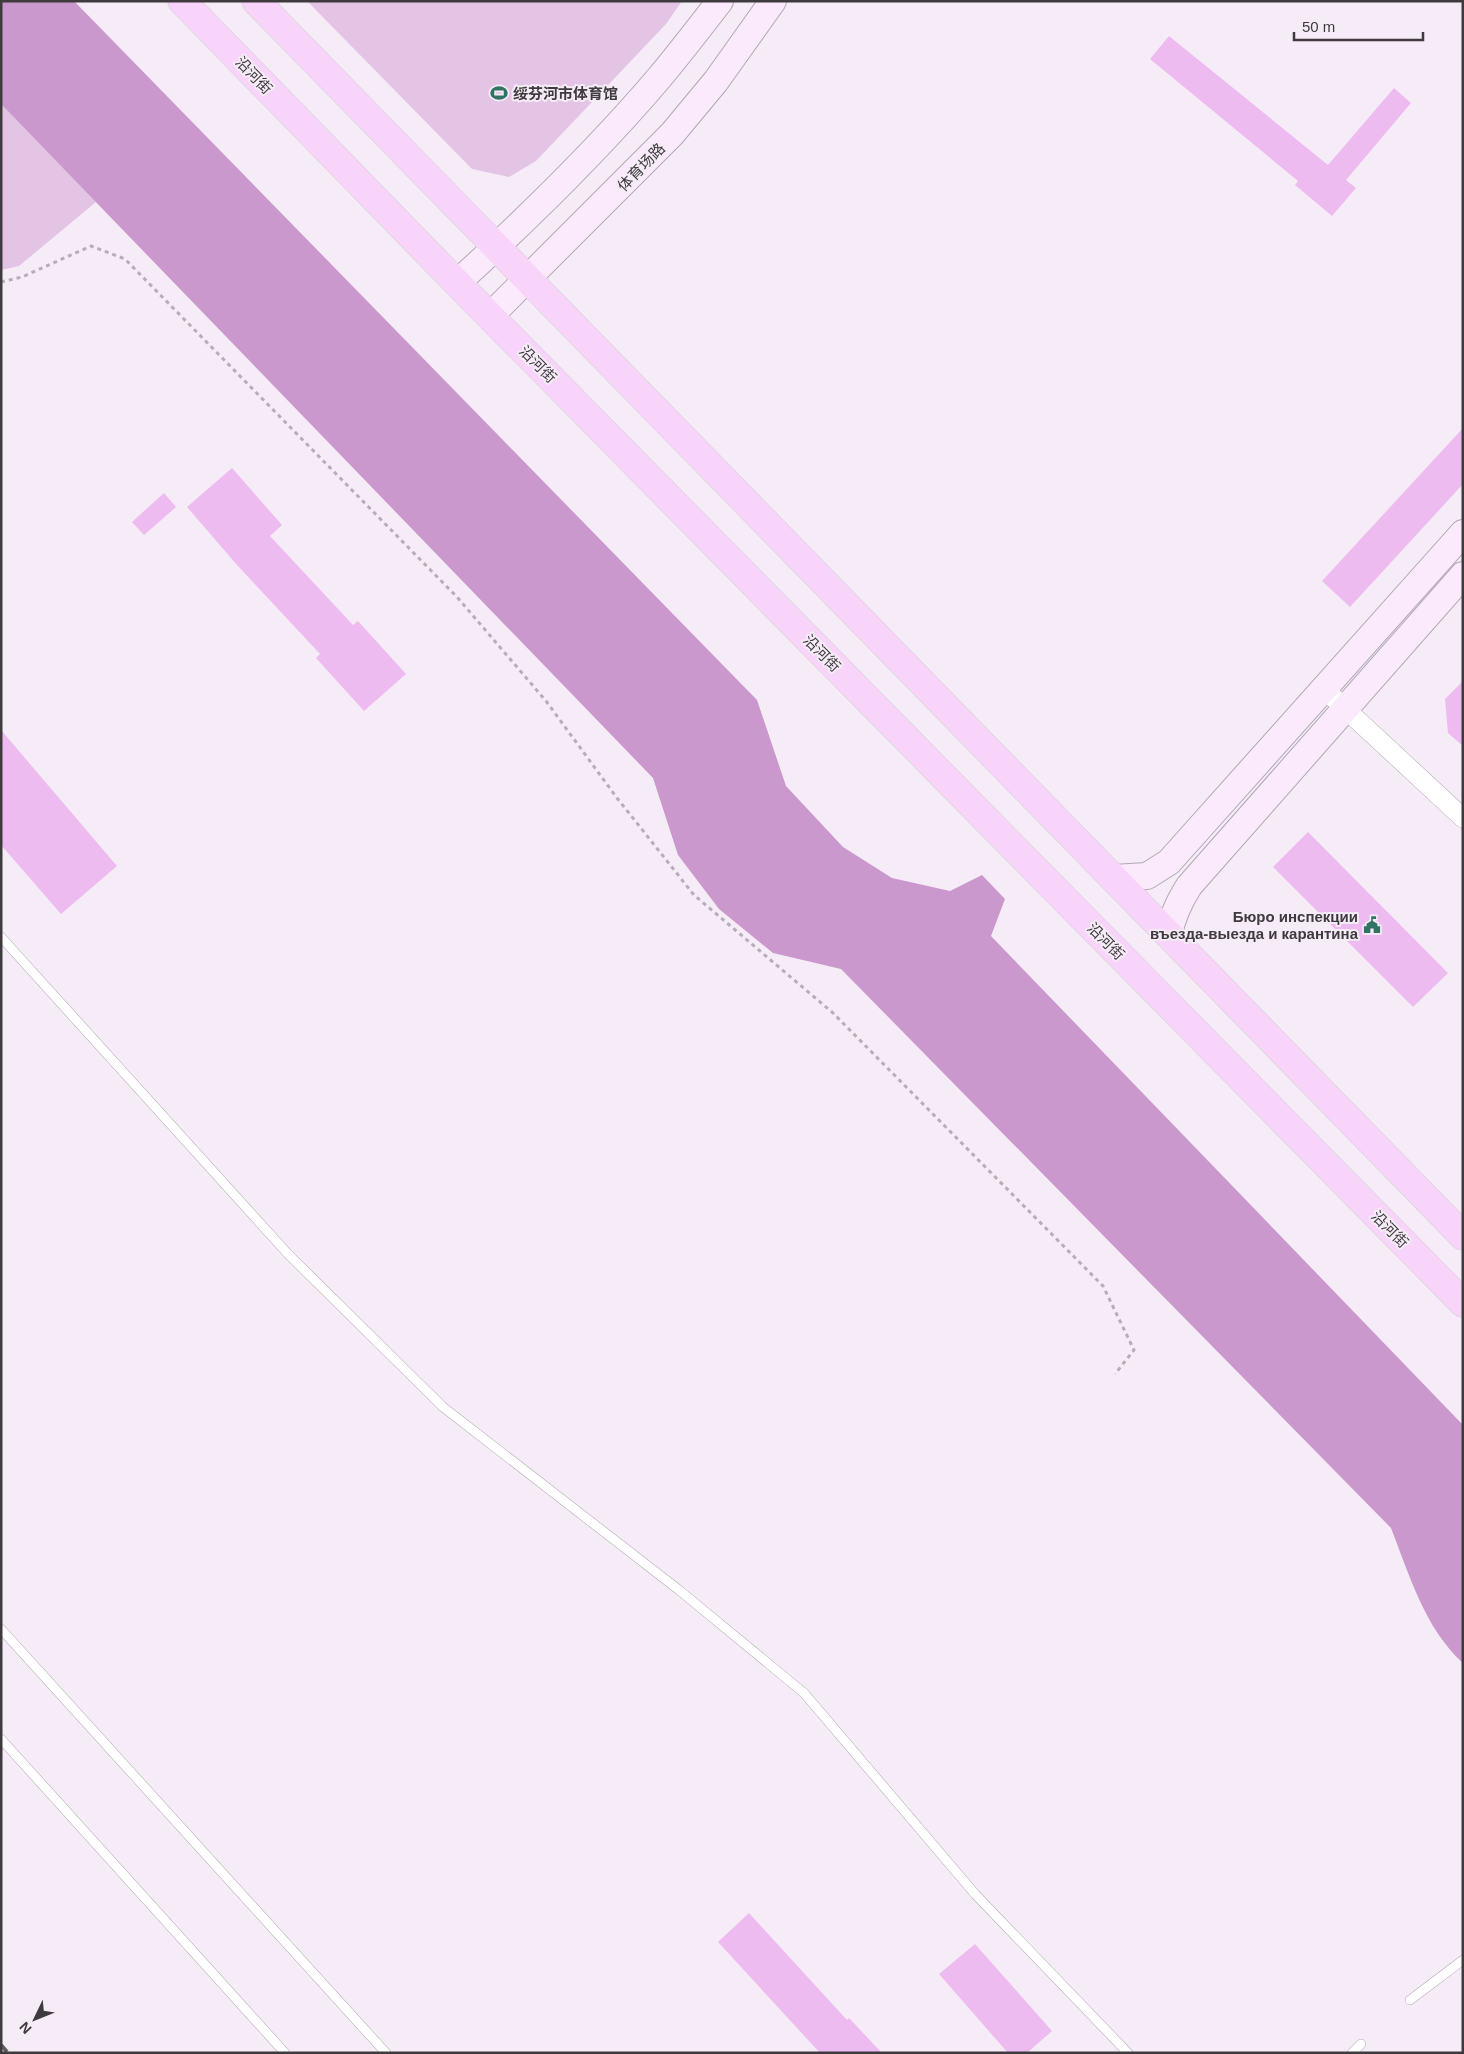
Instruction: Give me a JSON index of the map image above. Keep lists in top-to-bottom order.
{
  "streets": {
    "main road": ["沿河街"],
    "street": ["体育场路"]
  },
  "crossings": [
    ["沿河街", "体育场路"]
  ],
  "places": {
    "sports": ["绥芬河市体育馆"],
    "public building": ["Бюро инспекции въезда-выезда и карантина"]
  },
  "scale_bar": "50 m",
  "north": "bottom left"
}
